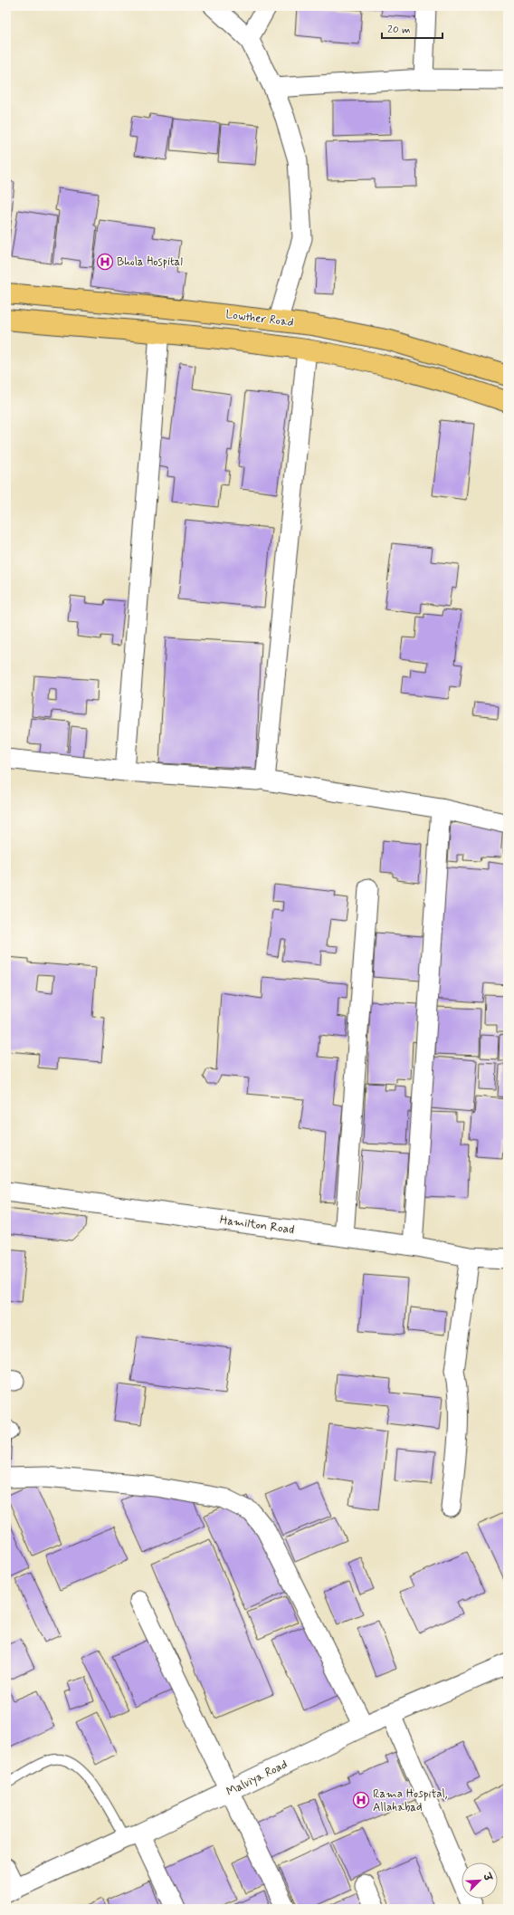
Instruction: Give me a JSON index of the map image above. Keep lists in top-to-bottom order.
{
  "streets": {
    "main road": ["Lowther Road"],
    "street": ["Hamilton Road", "Malviya Road"]
  },
  "places": {
    "hospital": ["Bhola Hospital", "Rama Hospital, Allahabad"]
  },
  "scale_bar": "20 m",
  "north": "top right"
}
